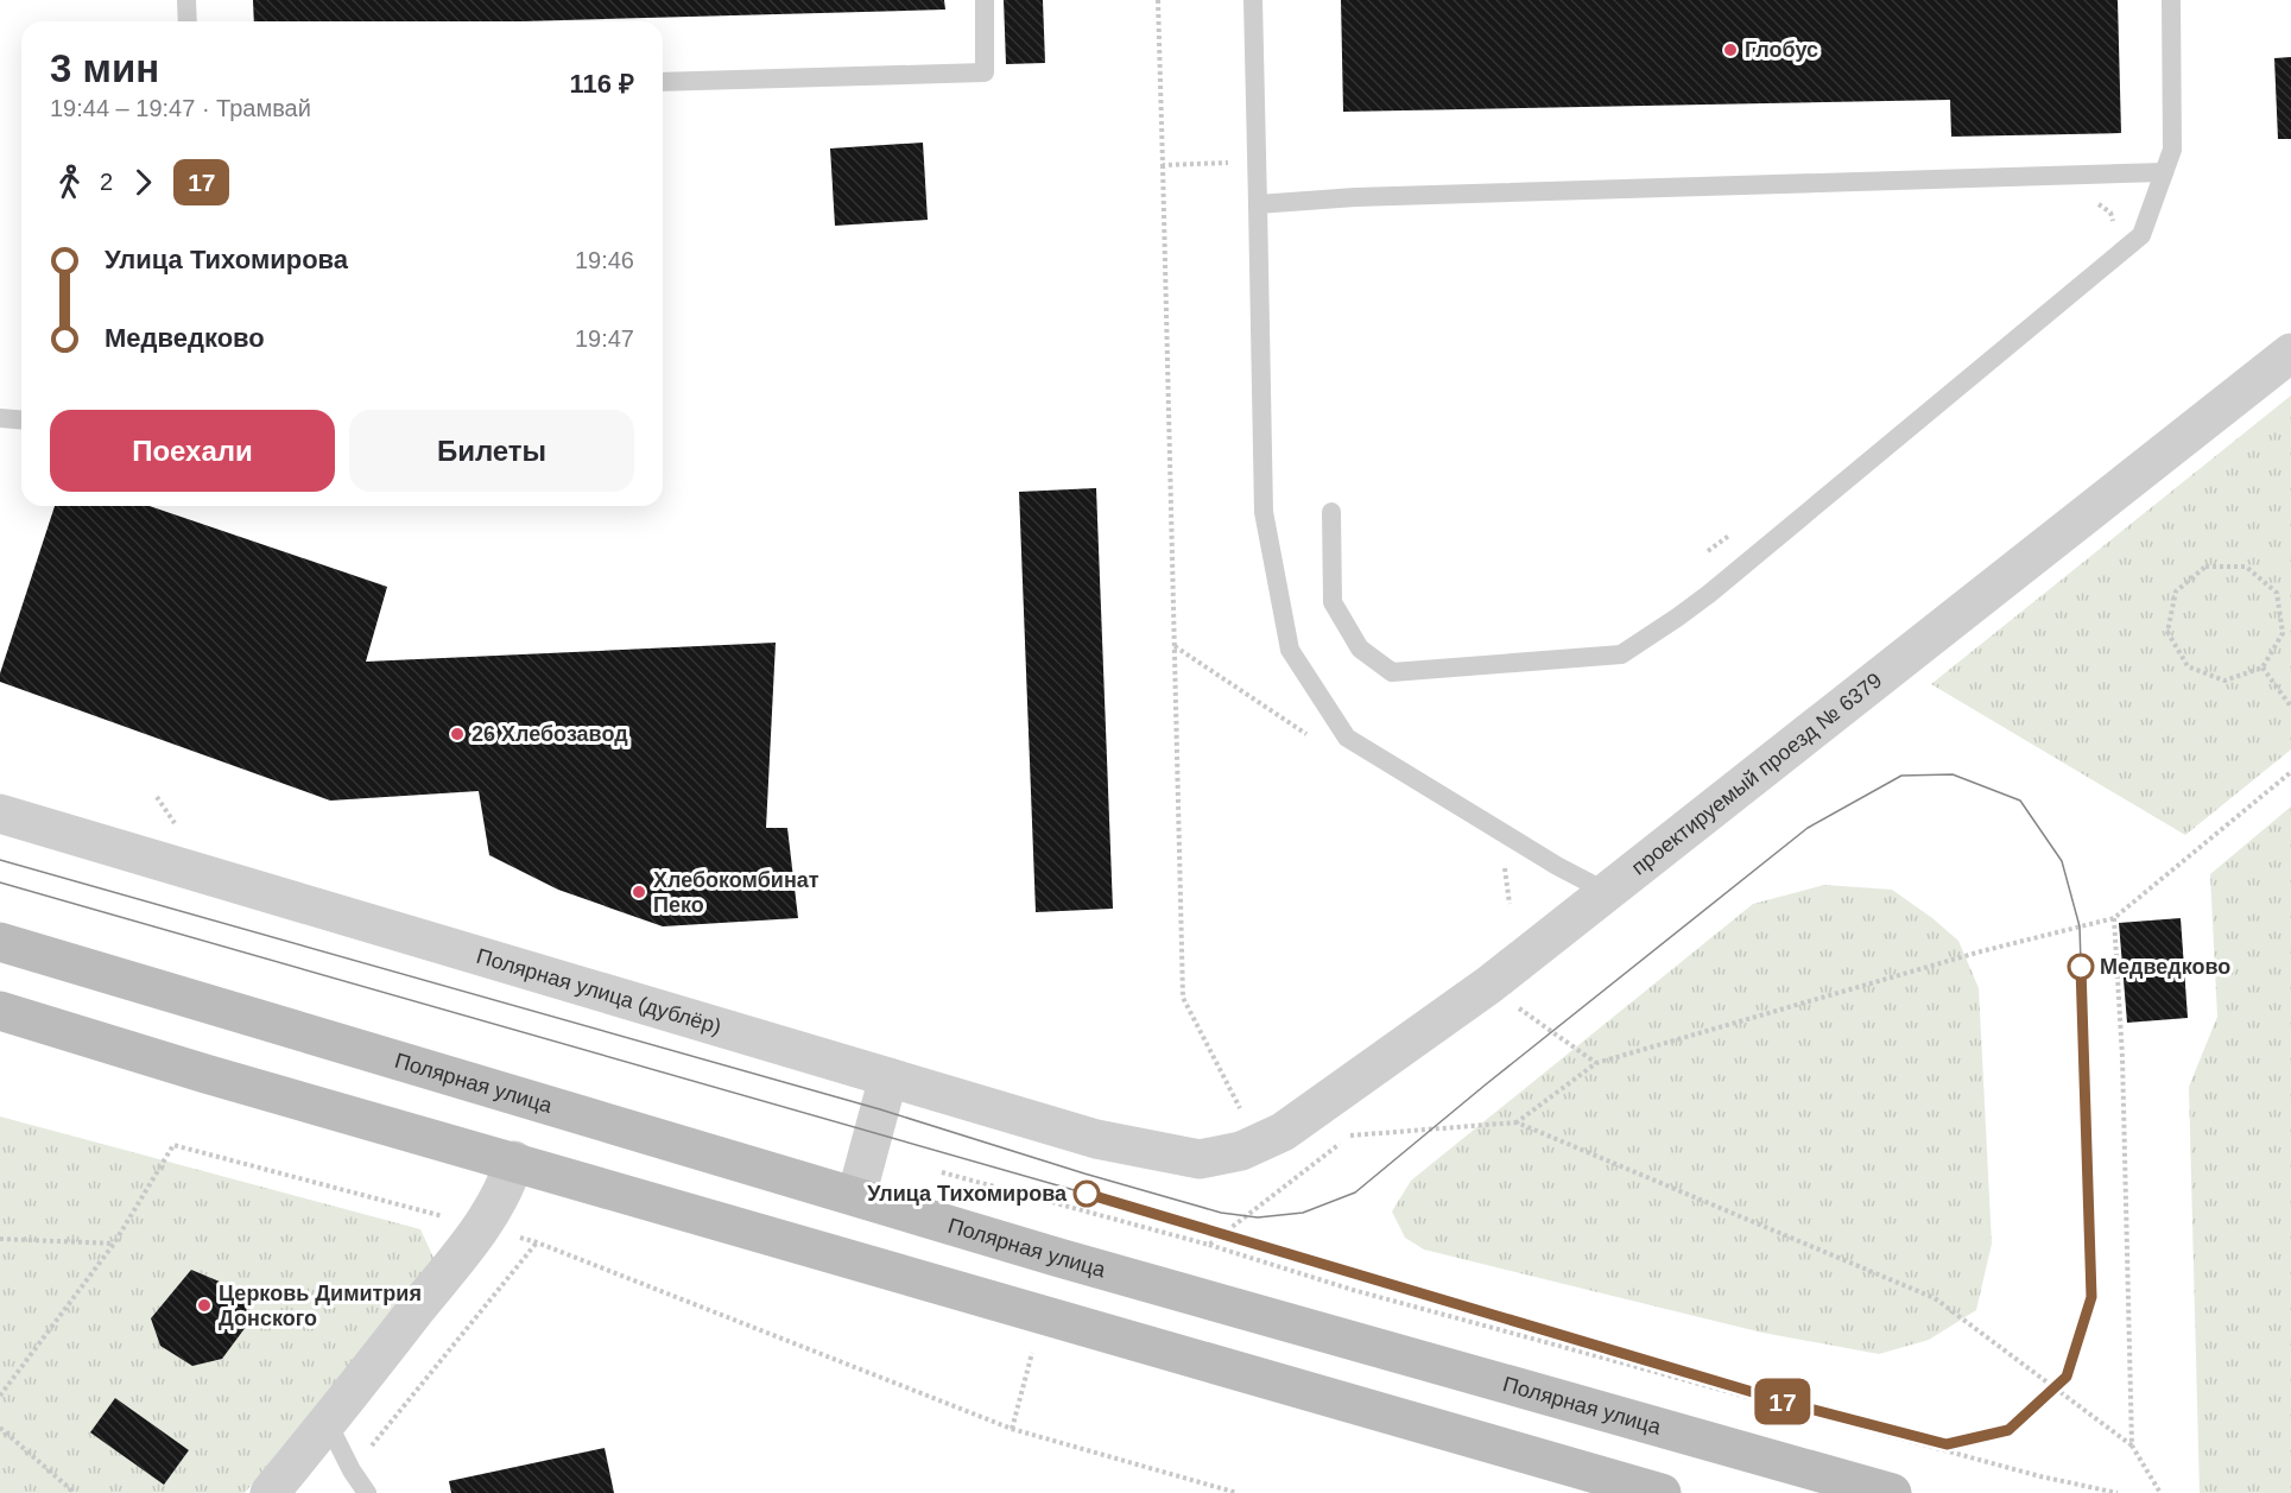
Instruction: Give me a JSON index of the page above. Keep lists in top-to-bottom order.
{
  "streets": {
    "main road": ["Полярная улица"],
    "street": ["проектируемый проезд № 6379", "Полярная улица (дублёр)"]
  },
  "crossings": [
    ["проектируемый проезд № 6379", "Полярная улица (дублёр)"]
  ],
  "places": [
    "Глобус",
    "26 Хлебозавод",
    "Хлебокомбинат Пеко",
    "Медведково",
    "Улица Тихомирова",
    "Церковь Димитрия Донского"
  ],
  "lines": ["tram line 17"],
  "page": {
    "on_map": "17",
    "heading": ["3 мин", "19:44 – 19:47 · Трамвай", "116 ₽"],
    "legs": ["2", "17"],
    "list": [
      {
        "name": "Улица Тихомирова",
        "value": "19:46"
      },
      {
        "name": "Медведково",
        "value": "19:47"
      }
    ],
    "buttons": ["Поехали", "Билеты"]
  }
}
